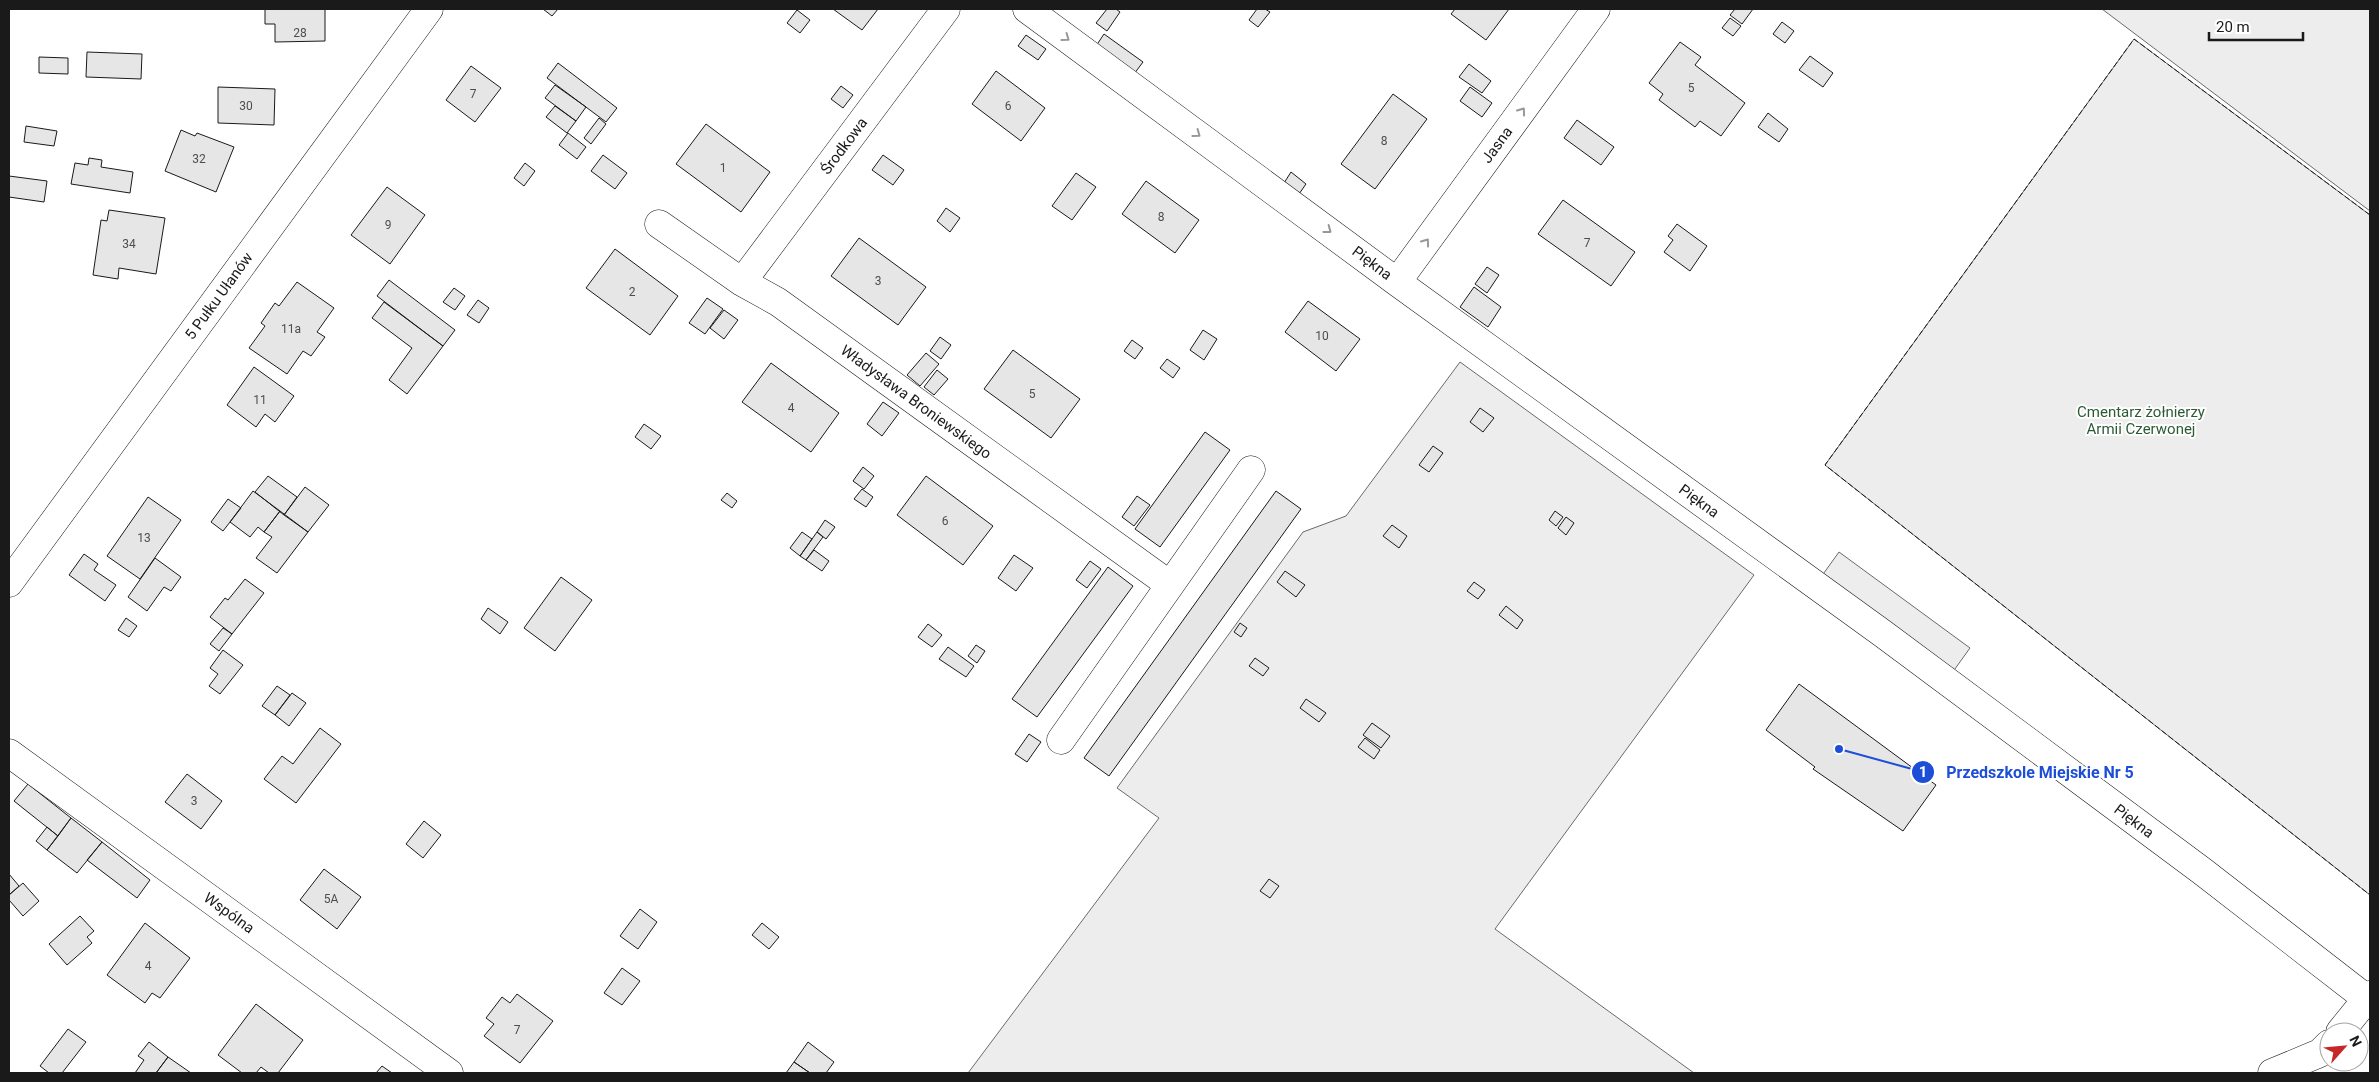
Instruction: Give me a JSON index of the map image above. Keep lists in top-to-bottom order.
{
  "streets": {
    "street": [
      "Jasna",
      "Środkowa",
      "Piękna",
      "5 Pułku Ułanów",
      "Władysława Broniewskiego",
      "Wspólna"
    ]
  },
  "crossings": [
    ["Jasna", "Piękna"],
    ["Środkowa", "Władysława Broniewskiego"]
  ],
  "one_way": ["Jasna"],
  "parks": ["Cmentarz żołnierzy Armii Czerwonej"],
  "places": ["Przedszkole Miejskie Nr 5"],
  "house_numbers": [
    "28",
    "5",
    "7",
    "30",
    "6",
    "8",
    "32",
    "1",
    "8",
    "9",
    "7",
    "34",
    "3",
    "2",
    "11a",
    "10",
    "5",
    "11",
    "4",
    "6",
    "13",
    "3",
    "5A",
    "4",
    "7"
  ],
  "scale_bar": "20 m",
  "north": "top right"
}
